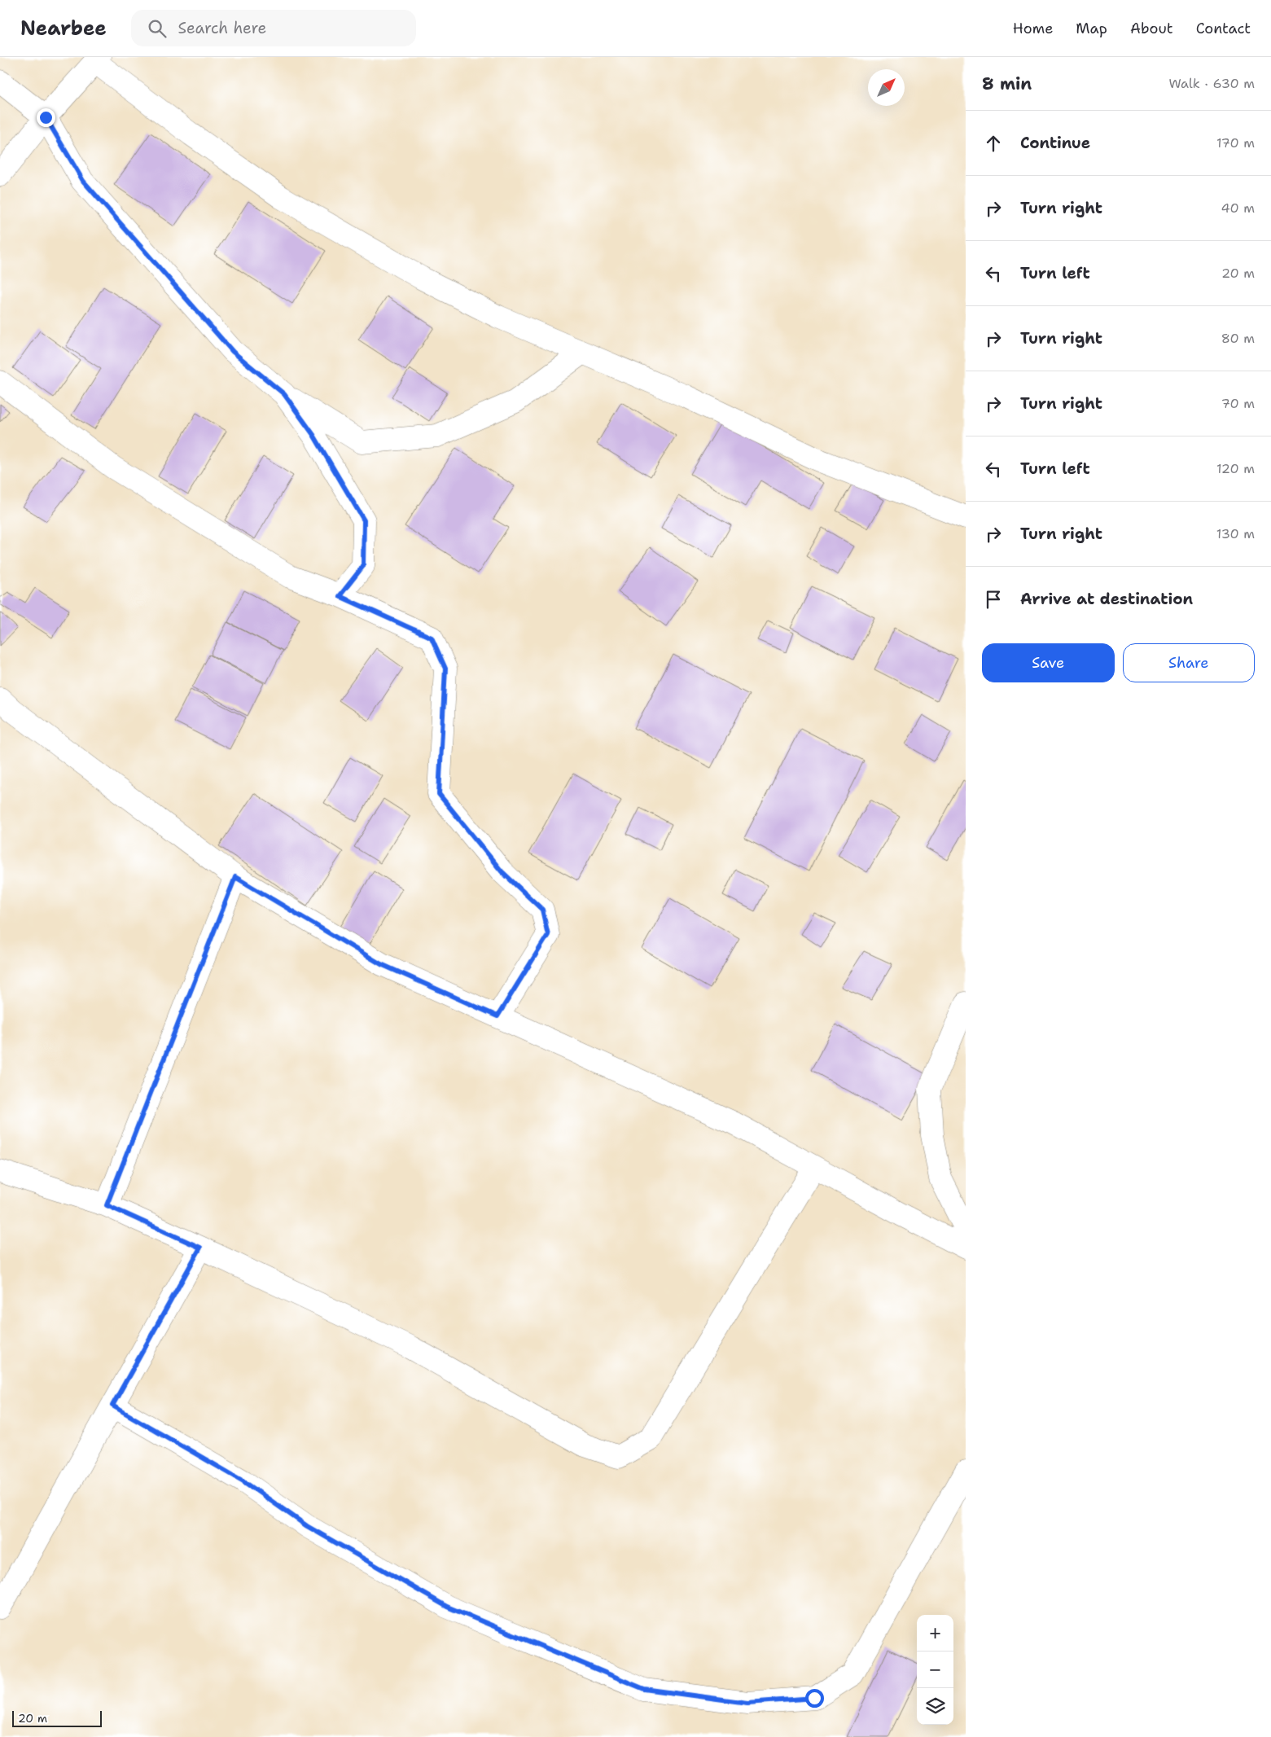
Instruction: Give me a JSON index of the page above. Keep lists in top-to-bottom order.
{
  "scale_bar": "20 m",
  "north": "top right",
  "page": {
    "header": "Nearbee",
    "search": "Search here",
    "nav": [
      "Home",
      "Map",
      "About",
      "Contact"
    ],
    "heading": ["8 min", "Walk · 630 m"],
    "list": [
      ["Continue", "170 m"],
      ["Turn right", "40 m"],
      ["Turn left", "20 m"],
      ["Turn right", "80 m"],
      ["Turn right", "70 m"],
      ["Turn left", "120 m"],
      ["Turn right", "130 m"],
      "Arrive at destination"
    ],
    "buttons": ["Save", "Share"],
    "map_buttons": ["+", "−"],
    "scale": "20 m"
  }
}
